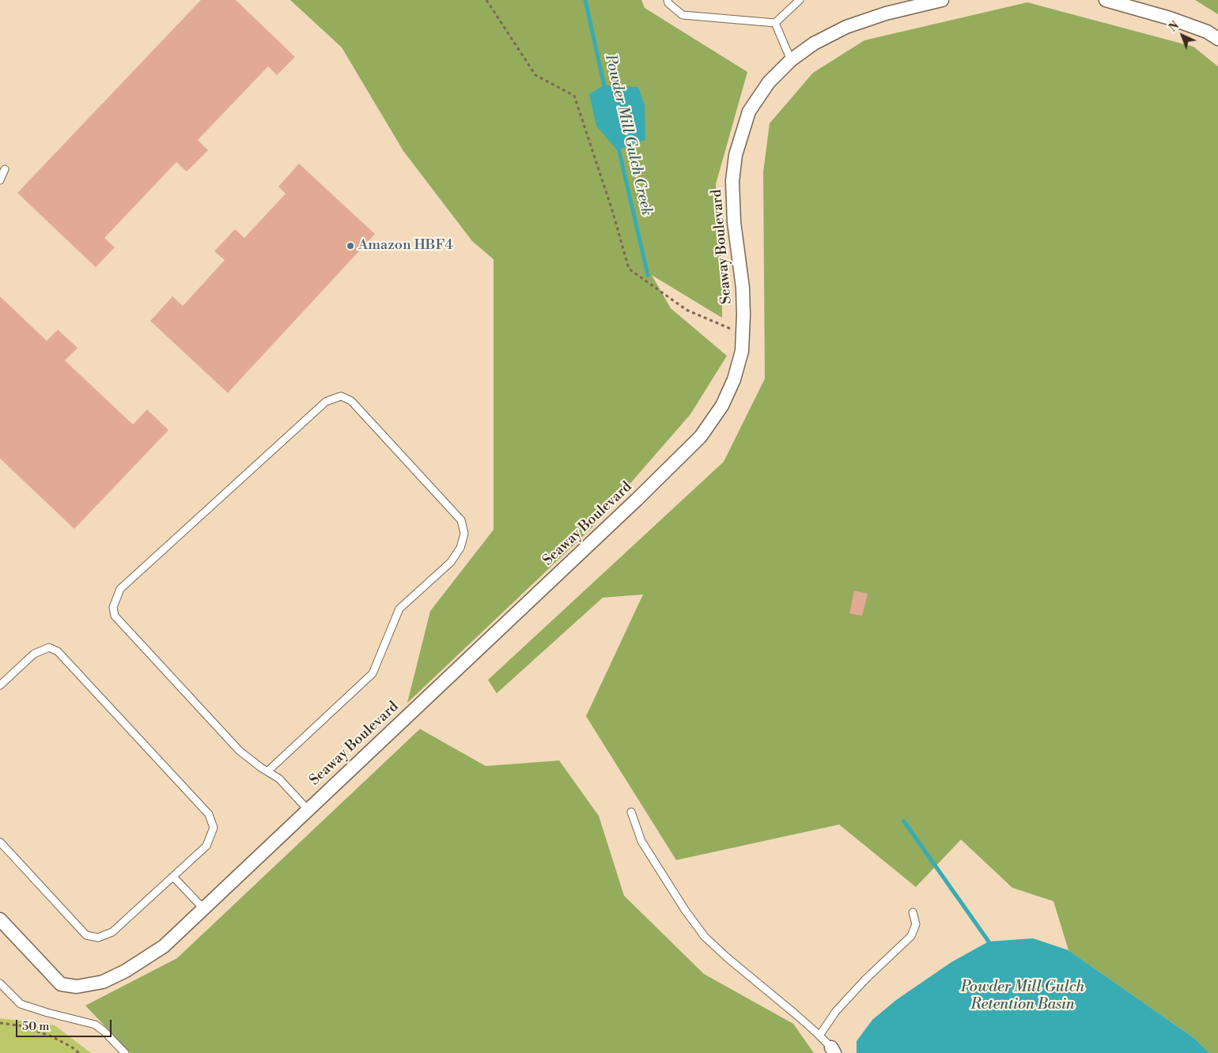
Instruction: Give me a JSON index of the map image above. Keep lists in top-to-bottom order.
{
  "streets": {
    "street": ["Seaway Boulevard"]
  },
  "water": ["Powder Mill Gulch Creek", "Powder Mill Gulch Retention Basin"],
  "places": ["Amazon HBF4"],
  "scale_bar": "50 m",
  "north": "top left"
}
